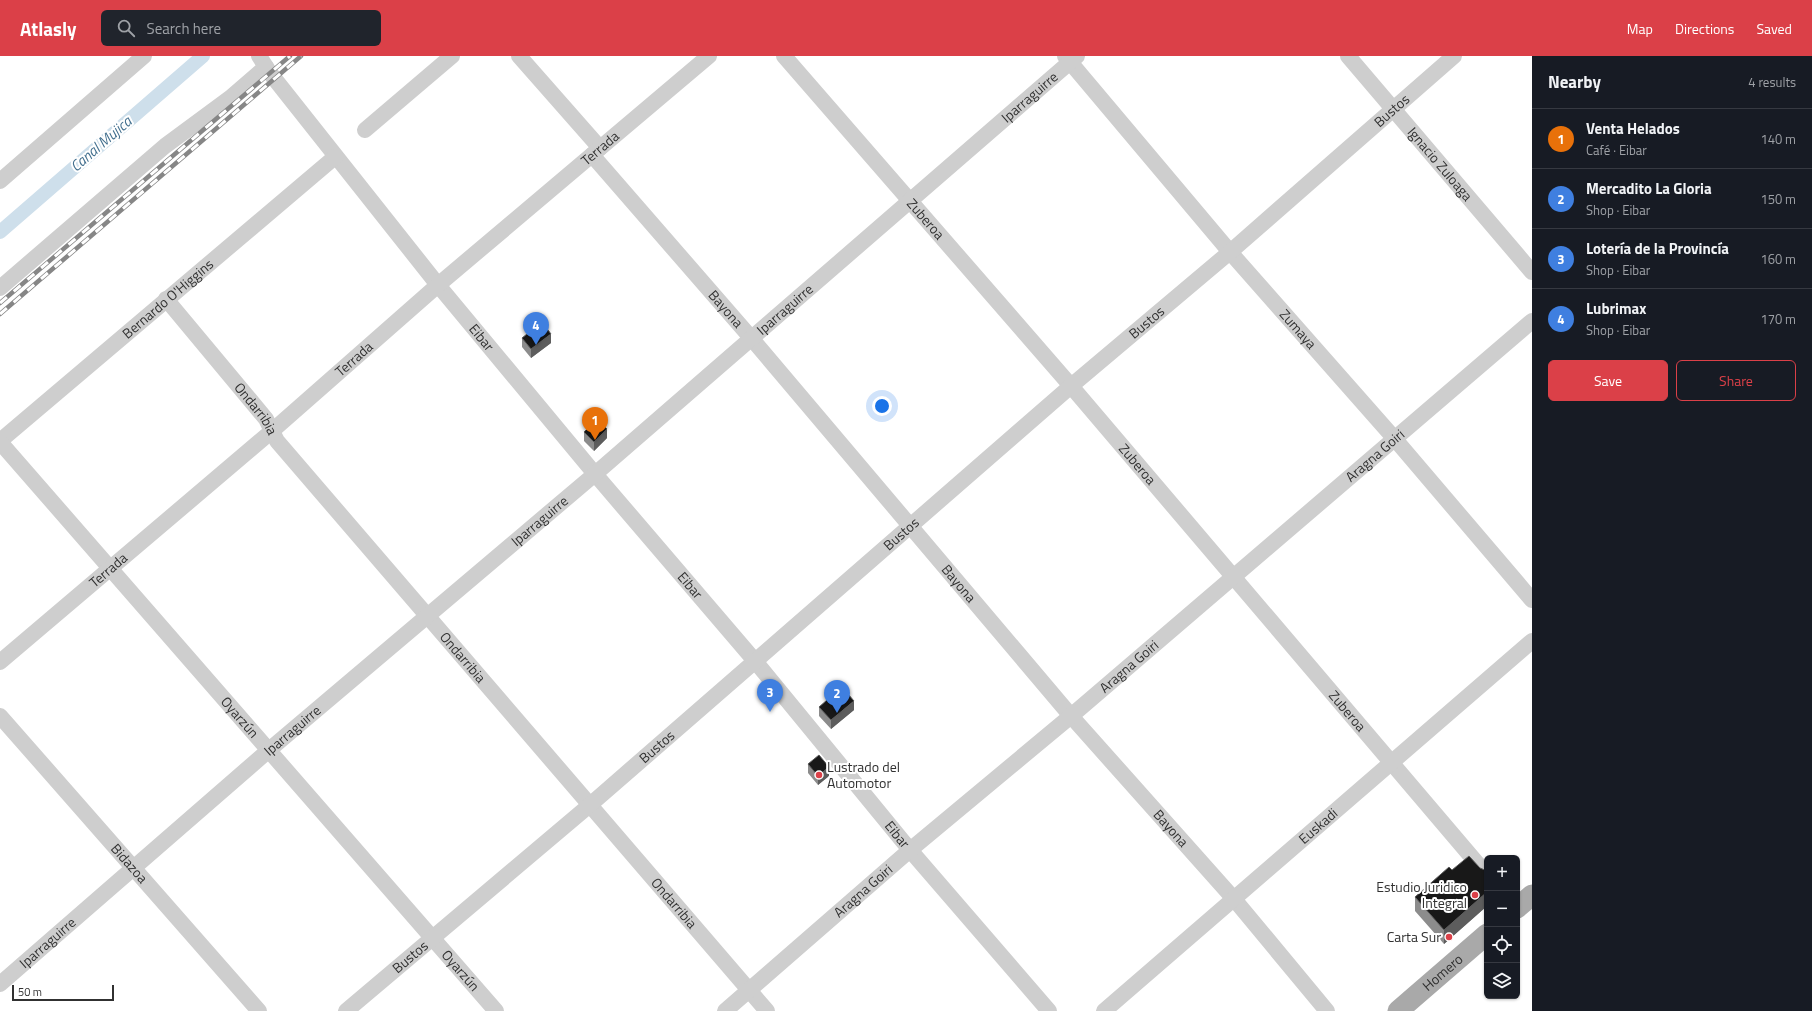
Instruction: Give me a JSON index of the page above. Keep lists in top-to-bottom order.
{
  "streets": {
    "main road": ["Homero"],
    "street": [
      "Iparraguirre",
      "Bustos",
      "Terrada",
      "Ignacio Zuloaga",
      "Zuberoa",
      "Bernardo O'Higgins",
      "Bayona",
      "Zumaya",
      "Eibar",
      "Ondarribia",
      "Aragna Goiri",
      "Oyarzún",
      "Euskadi",
      "Bidazoa"
    ]
  },
  "crossings": [
    ["Iparraguirre", "Zuberoa"],
    ["Iparraguirre", "Bayona"],
    ["Iparraguirre", "Zumaya"],
    ["Iparraguirre", "Eibar"],
    ["Iparraguirre", "Ondarribia"],
    ["Iparraguirre", "Oyarzún"],
    ["Iparraguirre", "Bidazoa"],
    ["Bustos", "Ignacio Zuloaga"],
    ["Bustos", "Zuberoa"],
    ["Bustos", "Bayona"],
    ["Bustos", "Zumaya"],
    ["Bustos", "Eibar"],
    ["Bustos", "Ondarribia"],
    ["Bustos", "Oyarzún"],
    ["Terrada", "Bayona"],
    ["Terrada", "Eibar"],
    ["Terrada", "Ondarribia"],
    ["Terrada", "Oyarzún"],
    ["Zuberoa", "Aragna Goiri"],
    ["Zuberoa", "Euskadi"],
    ["Bernardo O'Higgins", "Eibar"],
    ["Bernardo O'Higgins", "Ondarribia"],
    ["Bernardo O'Higgins", "Oyarzún"],
    ["Bayona", "Aragna Goiri"],
    ["Bayona", "Euskadi"],
    ["Zumaya", "Aragna Goiri"],
    ["Eibar", "Aragna Goiri"],
    ["Ondarribia", "Aragna Goiri"]
  ],
  "water": ["Canal Mujica"],
  "places": ["Lustrado del Automotor", "Estudio Juridico Integral", "Carta Sur"],
  "scale_bar": "50 m",
  "page": {
    "header": "Atlasly",
    "search": "Search here",
    "nav": ["Map", "Directions", "Saved"],
    "heading": ["Nearby", "4 results"],
    "list": [
      {
        "mark": "1",
        "name": "Venta Helados",
        "note": "Café · Eibar",
        "value": "140 m"
      },
      {
        "mark": "2",
        "name": "Mercadito La Gloria",
        "note": "Shop · Eibar",
        "value": "150 m"
      },
      {
        "mark": "3",
        "name": "Lotería de la Provincía",
        "note": "Shop · Eibar",
        "value": "160 m"
      },
      {
        "mark": "4",
        "name": "Lubrimax",
        "note": "Shop · Eibar",
        "value": "170 m"
      }
    ],
    "pins": [
      "4",
      "1",
      "3",
      "2"
    ],
    "buttons": ["Save", "Share"],
    "map_buttons": ["+", "−"],
    "scale": "50 m"
  }
}
